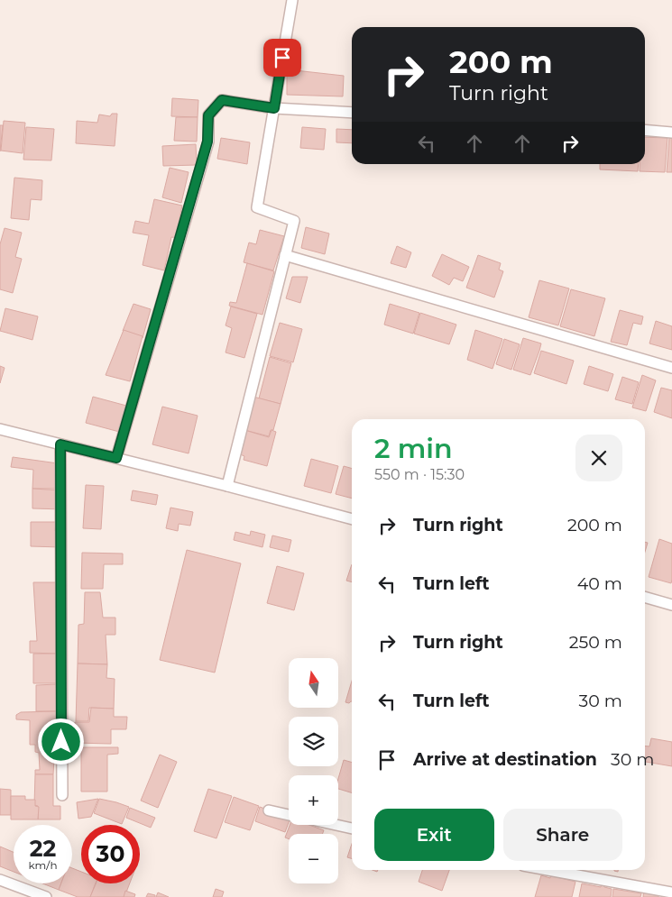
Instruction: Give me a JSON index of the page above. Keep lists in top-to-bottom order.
{
  "north": "top",
  "page": {
    "turn": ["200 m", "Turn right"],
    "heading": ["2 min", "550 m · 15:30"],
    "list": [
      {
        "name": "Turn right",
        "value": "200 m"
      },
      {
        "name": "Turn left",
        "value": "40 m"
      },
      {
        "name": "Turn right",
        "value": "250 m"
      },
      {
        "name": "Turn left",
        "value": "30 m"
      },
      {
        "name": "Arrive at destination",
        "value": "30 m"
      }
    ],
    "map_buttons": ["+", "−"],
    "buttons": ["Exit", "Share"],
    "speed": "22 km/h",
    "limit": "30"
  }
}
